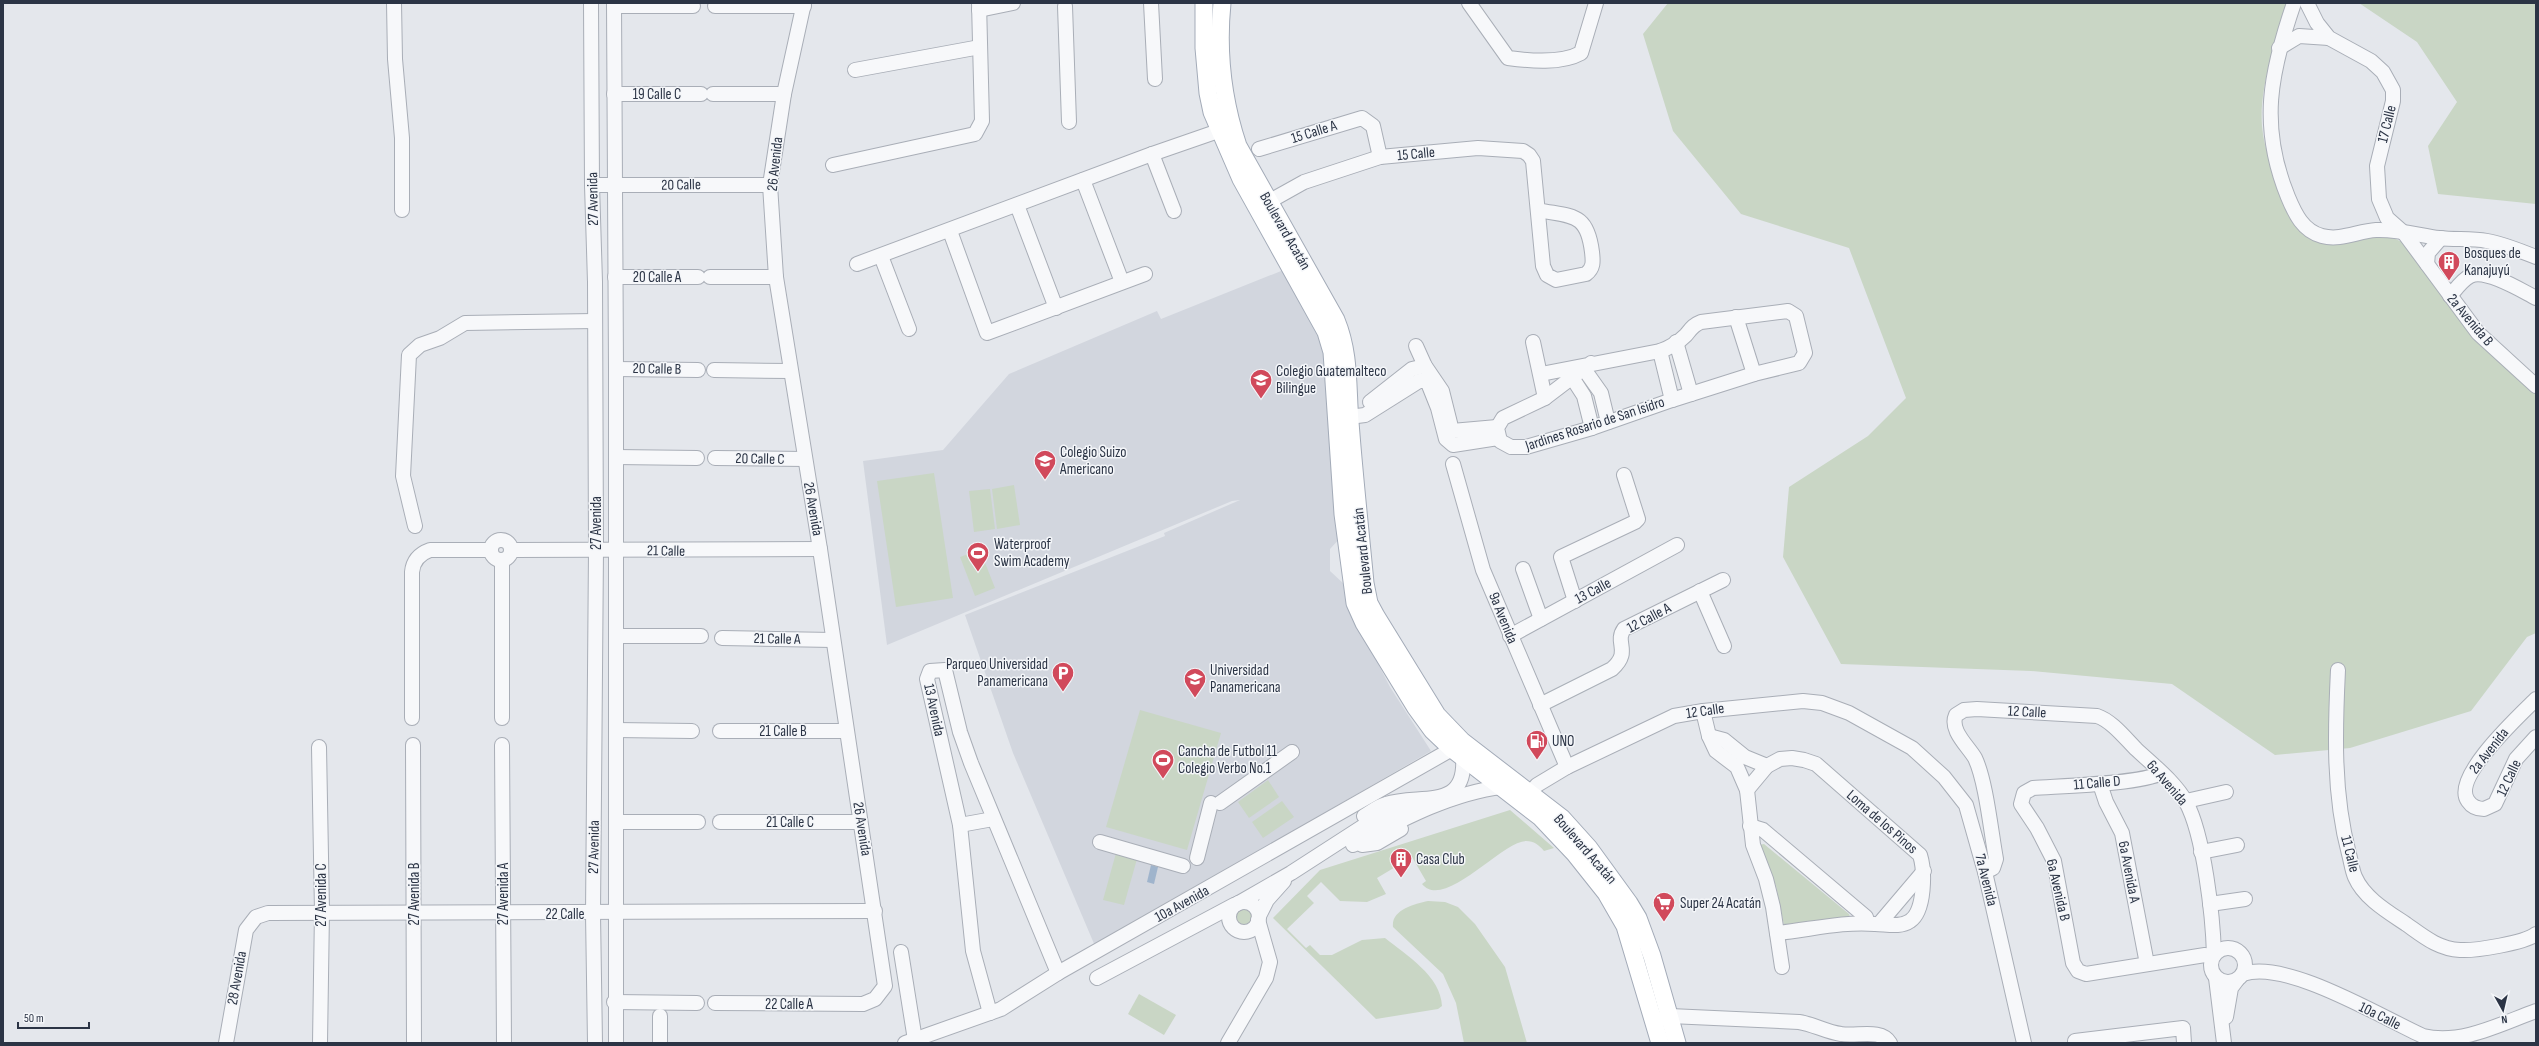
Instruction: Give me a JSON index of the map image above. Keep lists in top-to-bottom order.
{
  "streets": {
    "main road": ["Boulevard Acatán"],
    "street": [
      "19 Calle C",
      "17 Calle",
      "15 Calle A",
      "15 Calle",
      "26 Avenida",
      "20 Calle",
      "27 Avenida",
      "20 Calle A",
      "2a Avenida B",
      "20 Calle B",
      "Jardines Rosario de San Isidro",
      "20 Calle C",
      "21 Calle",
      "13 Calle",
      "9a Avenida",
      "12 Calle A",
      "21 Calle A",
      "13 Avenida",
      "12 Calle",
      "21 Calle B",
      "2a Avenida",
      "11 Calle D",
      "6a Avenida",
      "21 Calle C",
      "Loma de los Pinos",
      "11 Calle",
      "6a Avenida A",
      "7a Avenida",
      "6a Avenida B",
      "27 Avenida B",
      "27 Avenida A",
      "27 Avenida C",
      "10a Avenida",
      "22 Calle",
      "28 Avenida",
      "22 Calle A",
      "10a Calle"
    ]
  },
  "crossings": [
    ["19 Calle C", "26 Avenida"],
    ["19 Calle C", "27 Avenida"],
    ["17 Calle", "2a Avenida B"],
    ["15 Calle A", "15 Calle"],
    ["15 Calle", "Boulevard Acatán"],
    ["26 Avenida", "20 Calle"],
    ["26 Avenida", "20 Calle A"],
    ["26 Avenida", "20 Calle C"],
    ["26 Avenida", "21 Calle"],
    ["26 Avenida", "21 Calle A"],
    ["26 Avenida", "21 Calle B"],
    ["26 Avenida", "21 Calle C"],
    ["26 Avenida", "22 Calle"],
    ["26 Avenida", "22 Calle A"],
    ["20 Calle", "27 Avenida"],
    ["27 Avenida", "20 Calle A"],
    ["27 Avenida", "20 Calle B"],
    ["27 Avenida", "21 Calle"],
    ["27 Avenida", "22 Calle"],
    ["Boulevard Acatán", "12 Calle"],
    ["Boulevard Acatán", "10a Avenida"],
    ["13 Calle", "9a Avenida"],
    ["9a Avenida", "12 Calle A"],
    ["9a Avenida", "12 Calle"],
    ["13 Avenida", "10a Avenida"],
    ["12 Calle", "2a Avenida"],
    ["12 Calle", "6a Avenida"],
    ["12 Calle", "7a Avenida"],
    ["11 Calle D", "6a Avenida"],
    ["11 Calle D", "6a Avenida A"],
    ["11 Calle D", "6a Avenida B"],
    ["6a Avenida", "10a Calle"],
    ["6a Avenida A", "6a Avenida B"],
    ["27 Avenida B", "22 Calle"],
    ["27 Avenida A", "22 Calle"],
    ["27 Avenida C", "22 Calle"],
    ["22 Calle", "28 Avenida"]
  ],
  "places": {
    "building": ["Bosques de Kanajuyú", "Casa Club"],
    "school or university": ["Colegio Guatemalteco Bilingue", "Colegio Suizo Americano", "Universidad Panamericana"],
    "sports": ["Waterproof Swim Academy", "Cancha de Futbol 11 Colegio Verbo No.1"],
    "parking": ["Parqueo Universidad Panamericana"],
    "fuel station": ["UNO"],
    "supermarket": ["Super 24 Acatán"]
  },
  "scale_bar": "50 m",
  "north": "bottom"
}
